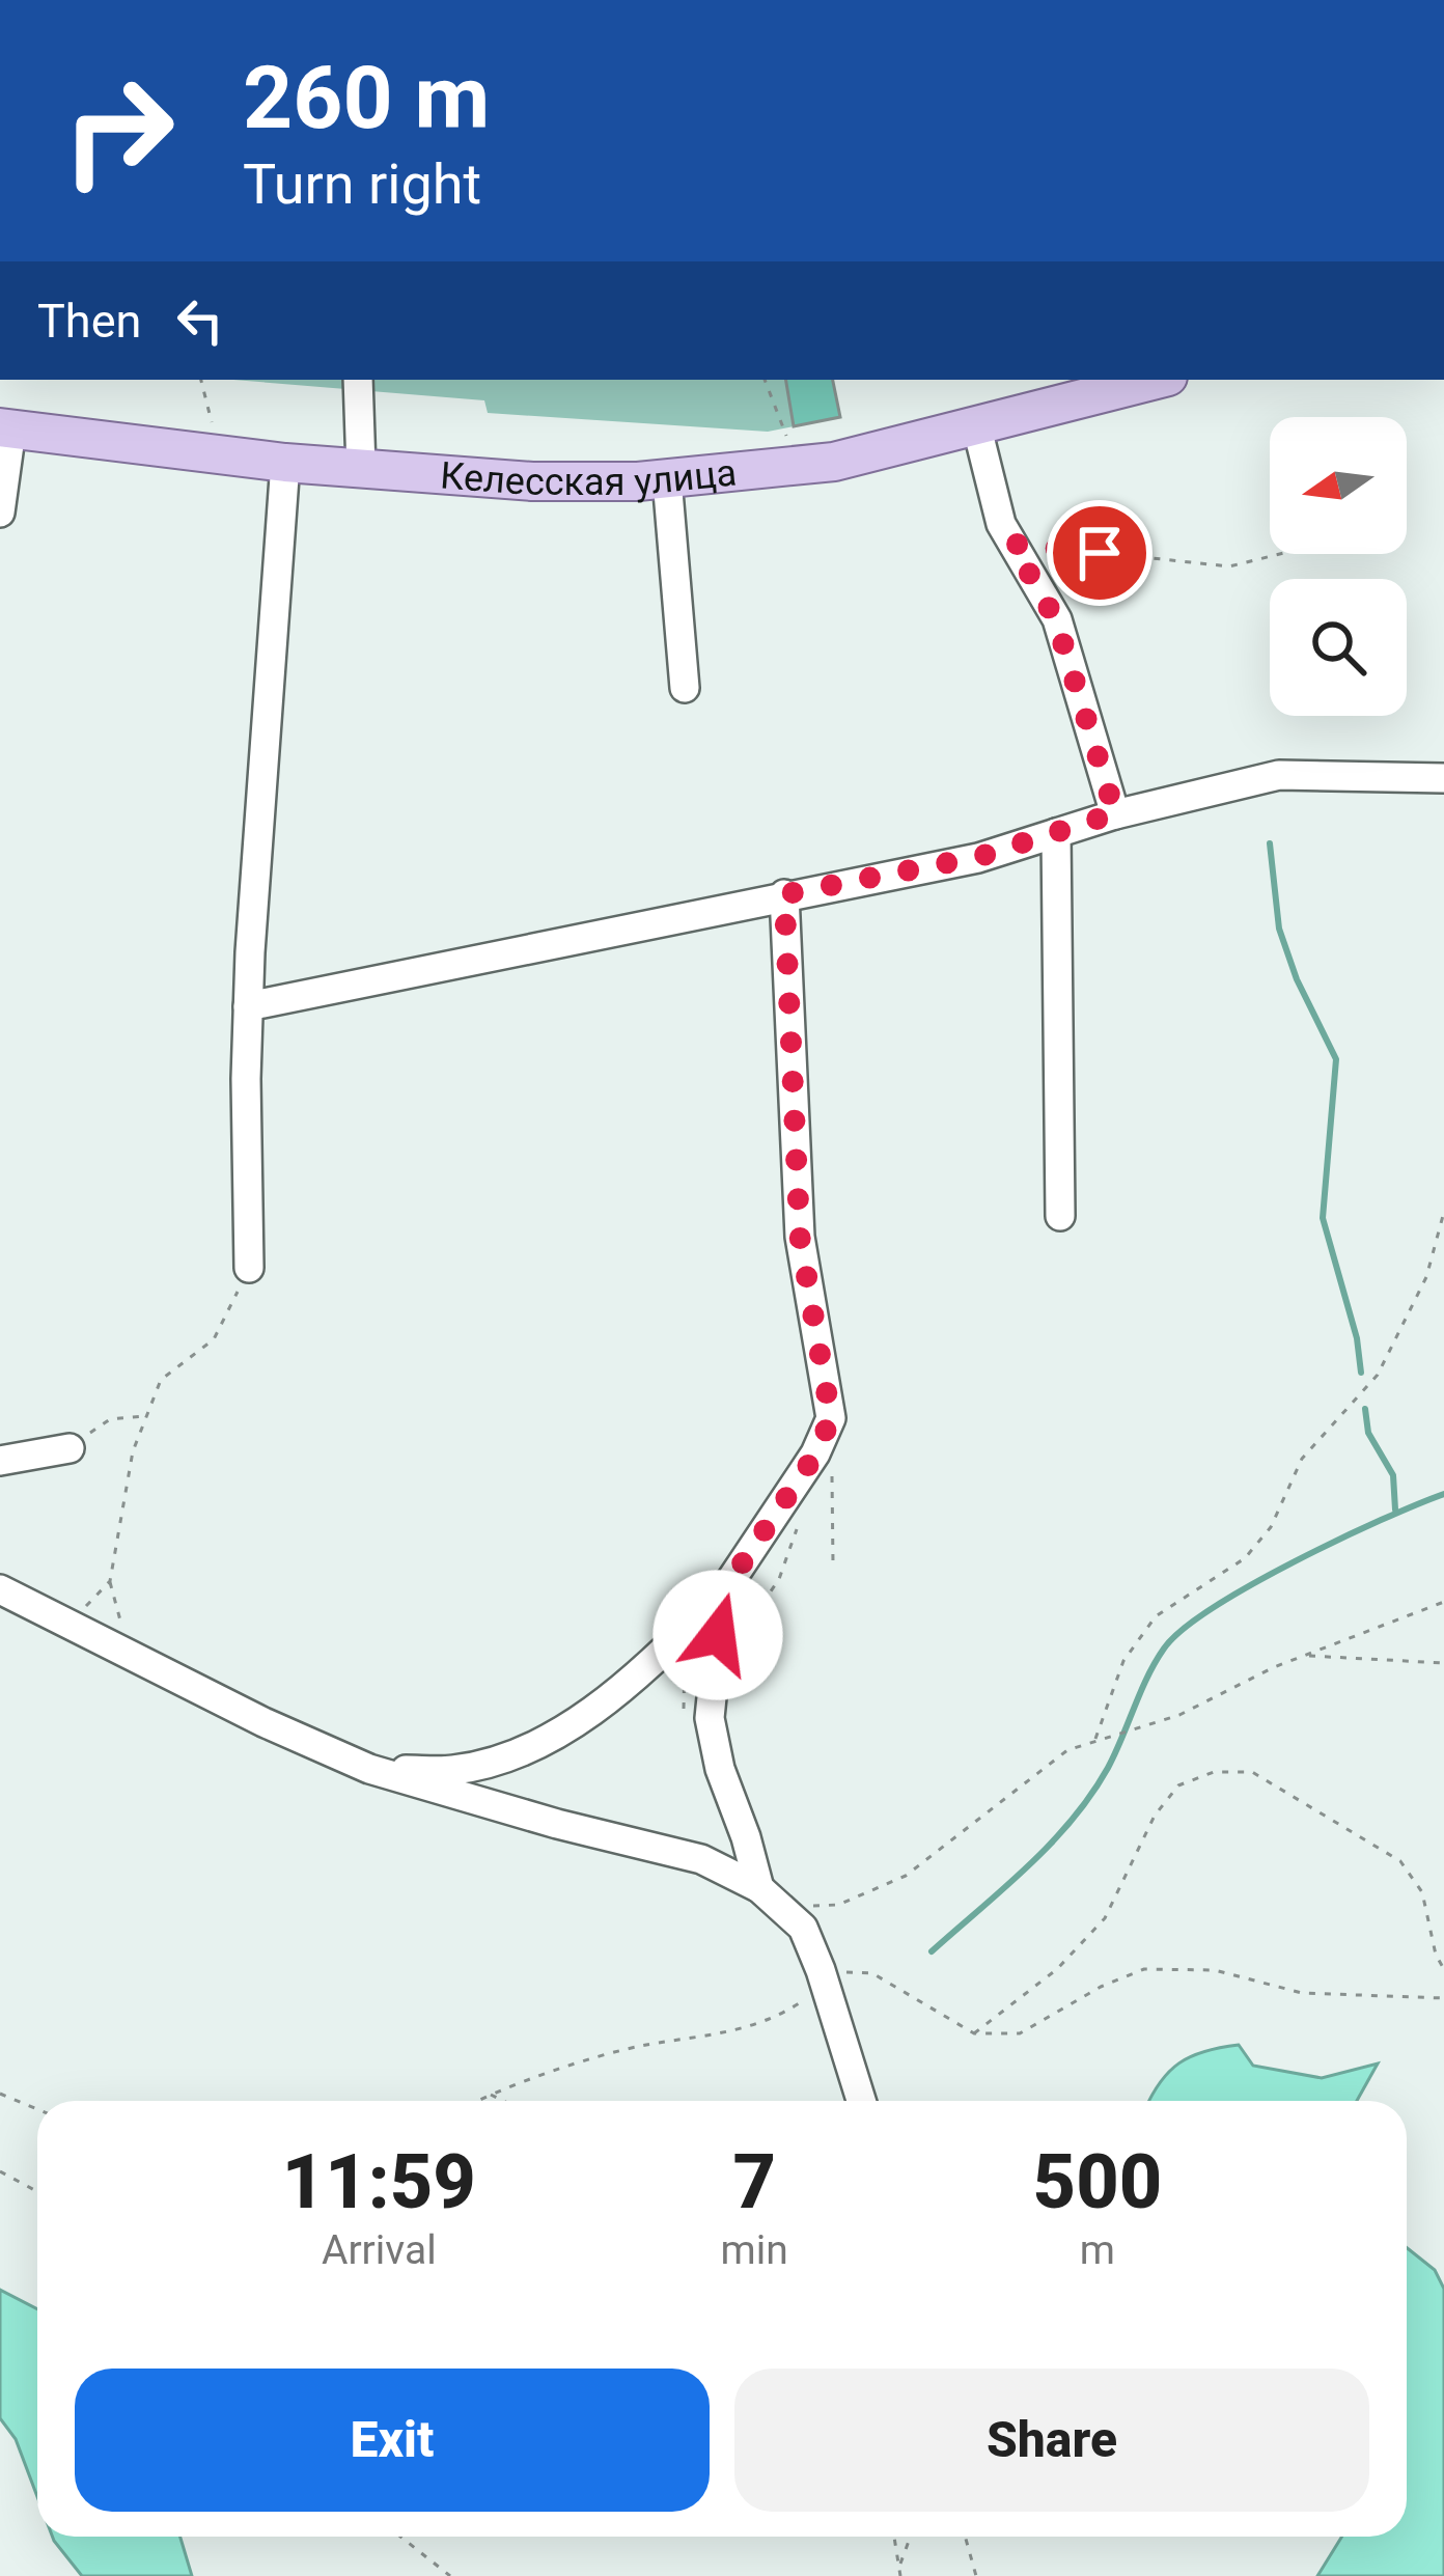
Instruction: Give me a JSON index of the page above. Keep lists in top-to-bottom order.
{
  "streets": {
    "main road": ["Келесская улица"]
  },
  "north": "left",
  "page": {
    "turn": ["260 m", "Turn right"],
    "then": "Then",
    "eta": [
      "11:59",
      "Arrival",
      "7",
      "min",
      "500",
      "m"
    ],
    "buttons": ["Exit", "Share"]
  }
}
